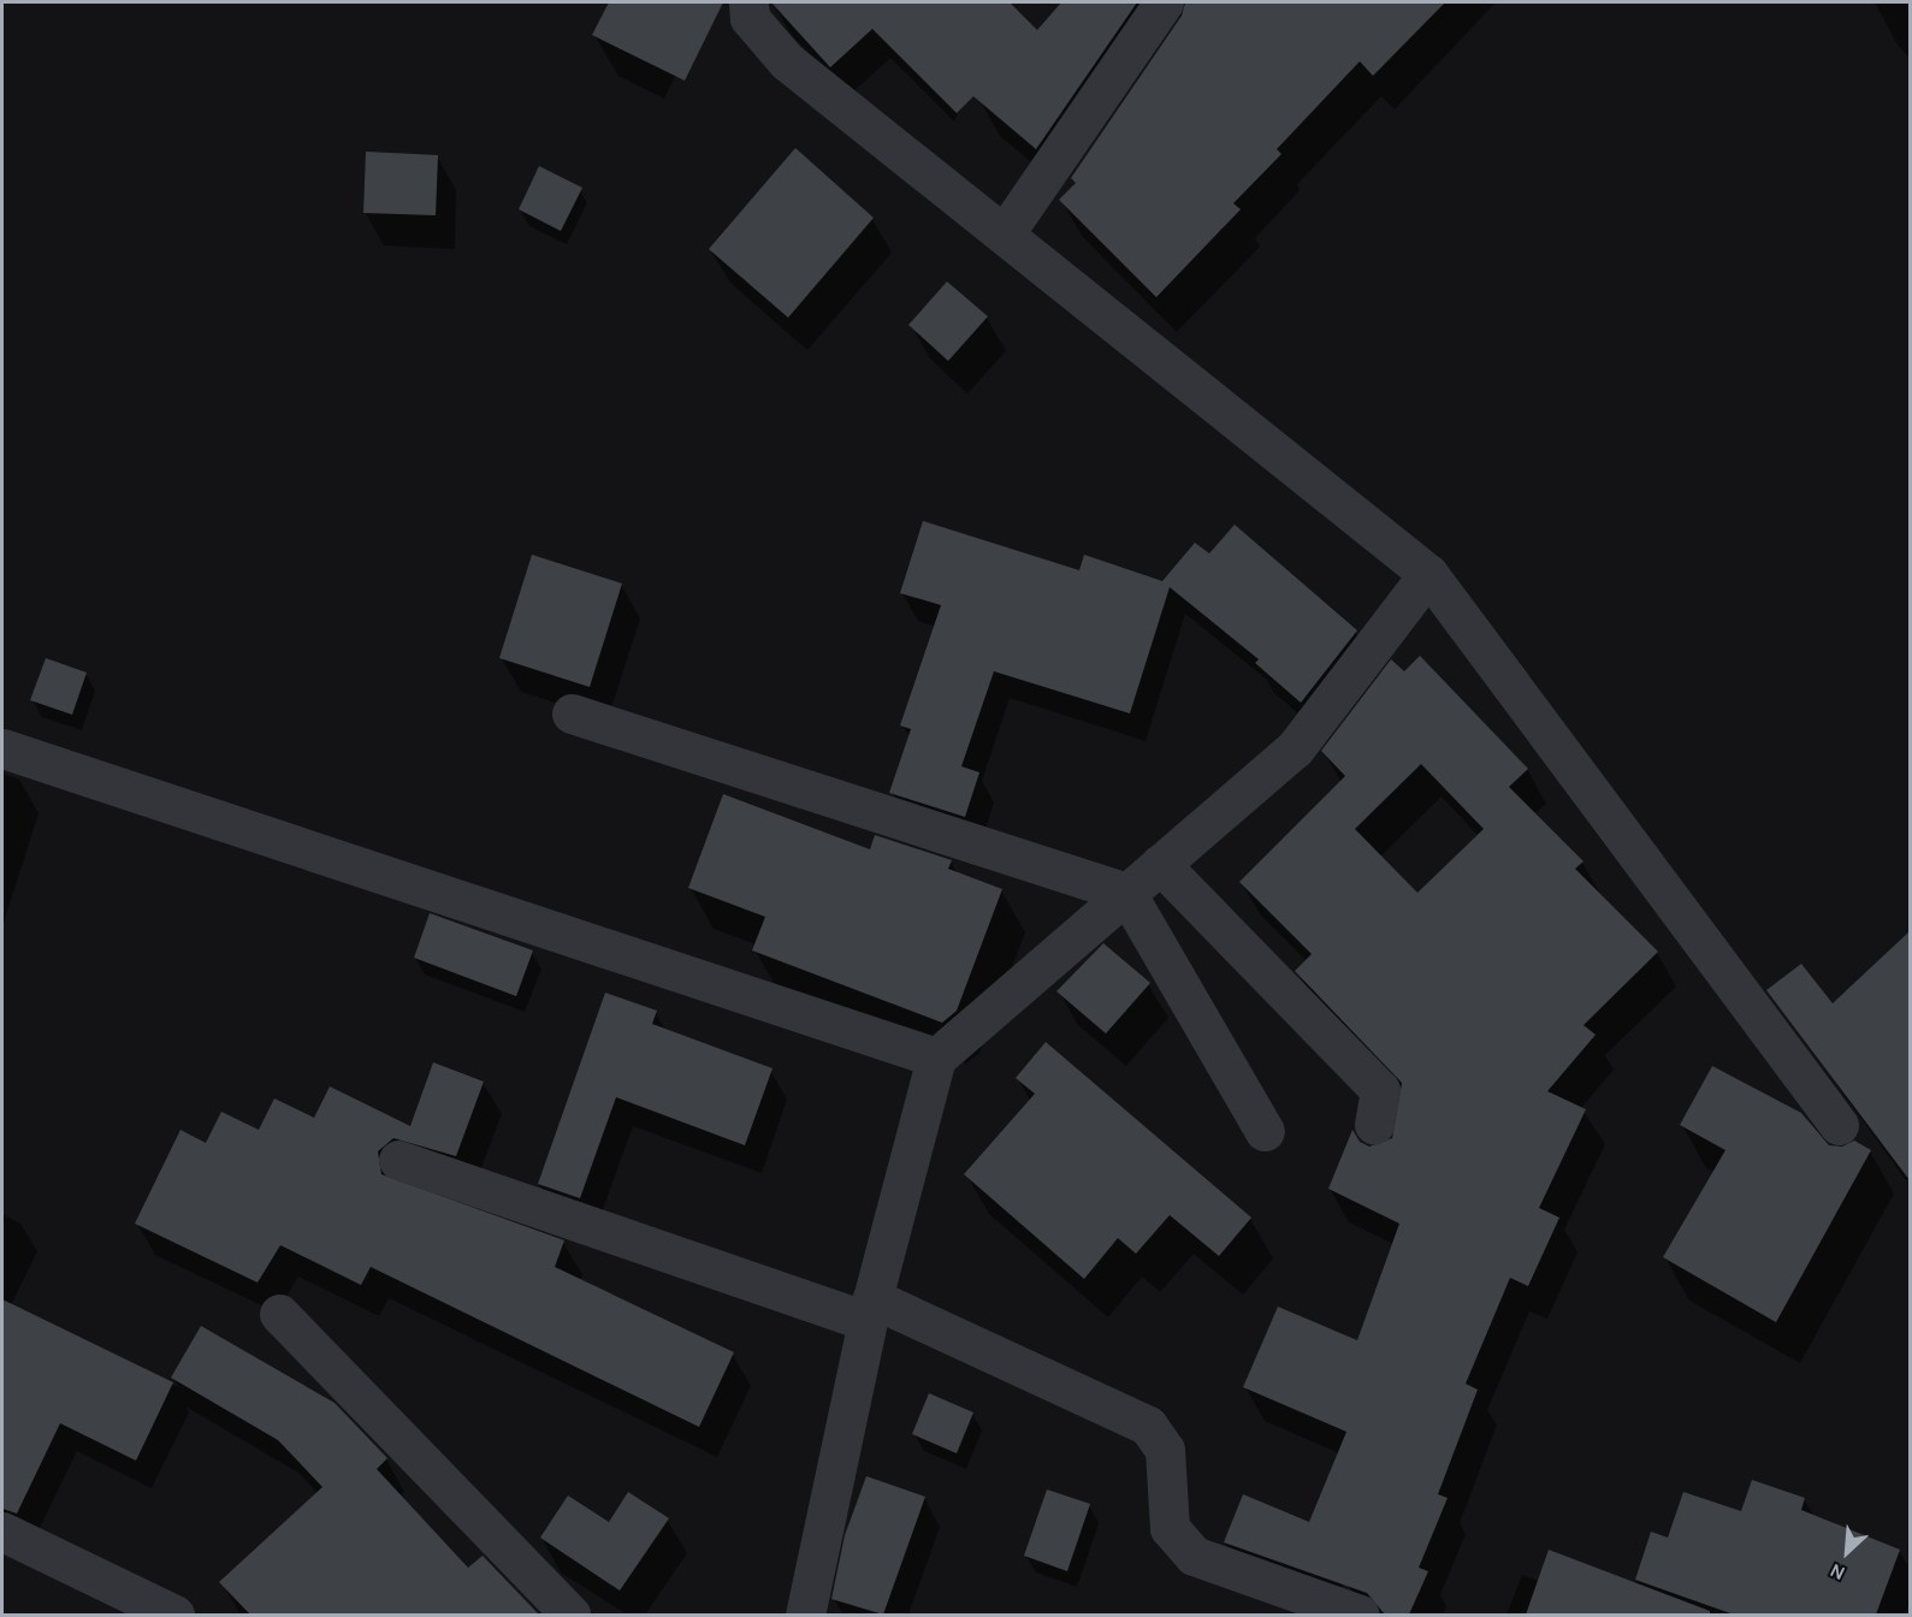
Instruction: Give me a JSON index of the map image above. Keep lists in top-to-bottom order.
{
  "north": "bottom left"
}
